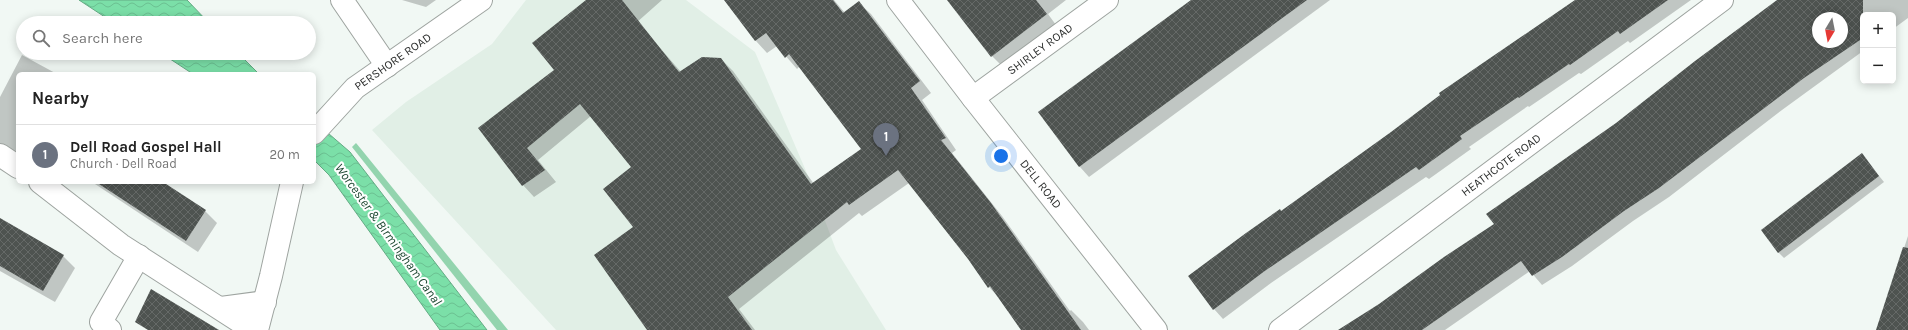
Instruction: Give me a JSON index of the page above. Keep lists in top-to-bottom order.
{
  "streets": {
    "street": [
      "SHIRLEY ROAD",
      "PERSHORE ROAD",
      "HEATHCOTE ROAD",
      "DELL ROAD"
    ]
  },
  "crossings": [
    ["SHIRLEY ROAD", "DELL ROAD"]
  ],
  "water": ["Worcester & Birmingham Canal"],
  "north": "bottom",
  "page": {
    "map_buttons": ["+", "−"],
    "search": "Search here",
    "heading": "Nearby",
    "pins": "1",
    "list": [
      {
        "mark": "1",
        "name": "Dell Road Gospel Hall",
        "note": "Church · Dell Road",
        "value": "20 m"
      }
    ]
  }
}
